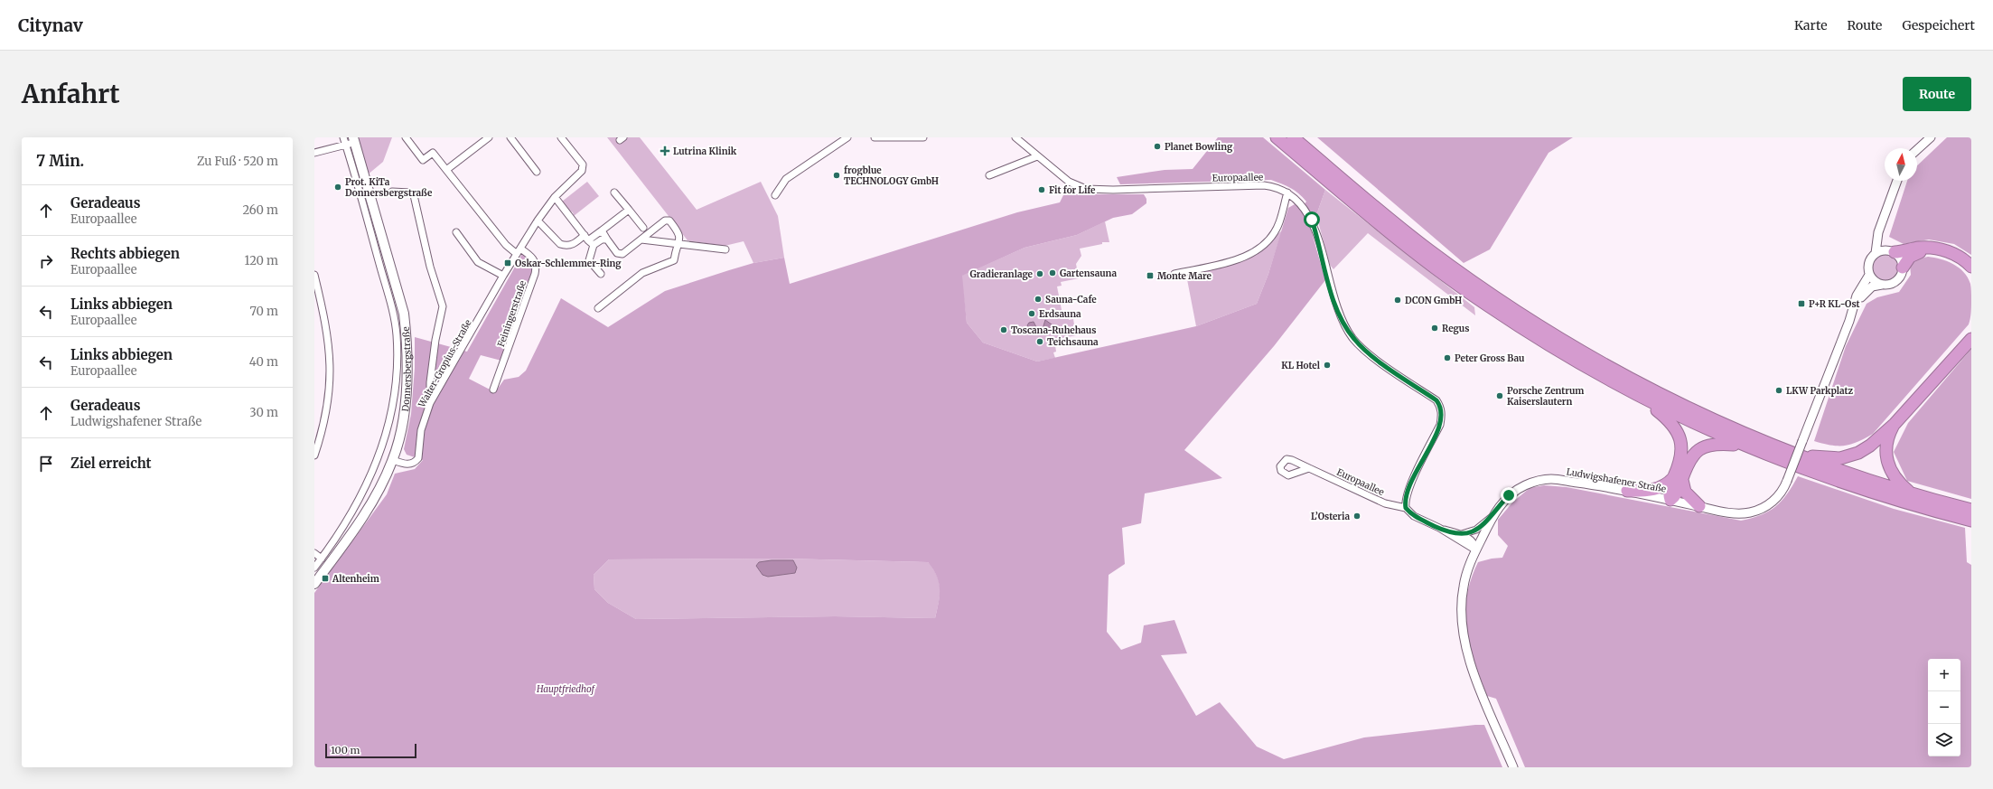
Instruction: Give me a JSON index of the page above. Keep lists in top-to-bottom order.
{
  "streets": {
    "main road": ["Donnersbergstraße"],
    "street": [
      "Europaallee",
      "Feiningerstraße",
      "Walter-Gropius-Straße",
      "Ludwigshafener Straße"
    ]
  },
  "crossings": [
    ["Europaallee", "Ludwigshafener Straße"],
    ["Feiningerstraße", "Walter-Gropius-Straße"],
    ["Walter-Gropius-Straße", "Donnersbergstraße"]
  ],
  "parks": ["Hauptfriedhof"],
  "places": {
    "other": [
      "Planet Bowling",
      "frogblue TECHNOLOGY GmbH",
      "Prot. KiTa Donnersbergstraße",
      "Fit for Life",
      "Gartensauna",
      "Gradieranlage",
      "Sauna-Cafe",
      "DCON GmbH",
      "Erdsauna",
      "Regus",
      "Toscana-Ruhehaus",
      "Teichsauna",
      "Peter Gross Bau",
      "KL Hotel",
      "LKW Parkplatz",
      "Porsche Zentrum Kaiserslautern",
      "L’Osteria"
    ],
    "health": ["Lutrina Klinik"],
    "transit": [
      "Oskar-Schlemmer-Ring",
      "Monte Mare",
      "P+R KL-Ost",
      "Altenheim"
    ]
  },
  "scale_bar": "100 m",
  "north": "top",
  "page": {
    "header": "Citynav",
    "nav": ["Karte", "Route", "Gespeichert"],
    "buttons": "Route",
    "title": "Anfahrt",
    "heading": ["7 Min.", "Zu Fuß · 520 m"],
    "list": [
      ["Geradeaus", "Europaallee", "260 m"],
      ["Rechts abbiegen", "Europaallee", "120 m"],
      ["Links abbiegen", "Europaallee", "70 m"],
      ["Links abbiegen", "Europaallee", "40 m"],
      ["Geradeaus", "Ludwigshafener Straße", "30 m"],
      "Ziel erreicht"
    ],
    "map_buttons": ["+", "−"],
    "scale": "100 m"
  }
}
